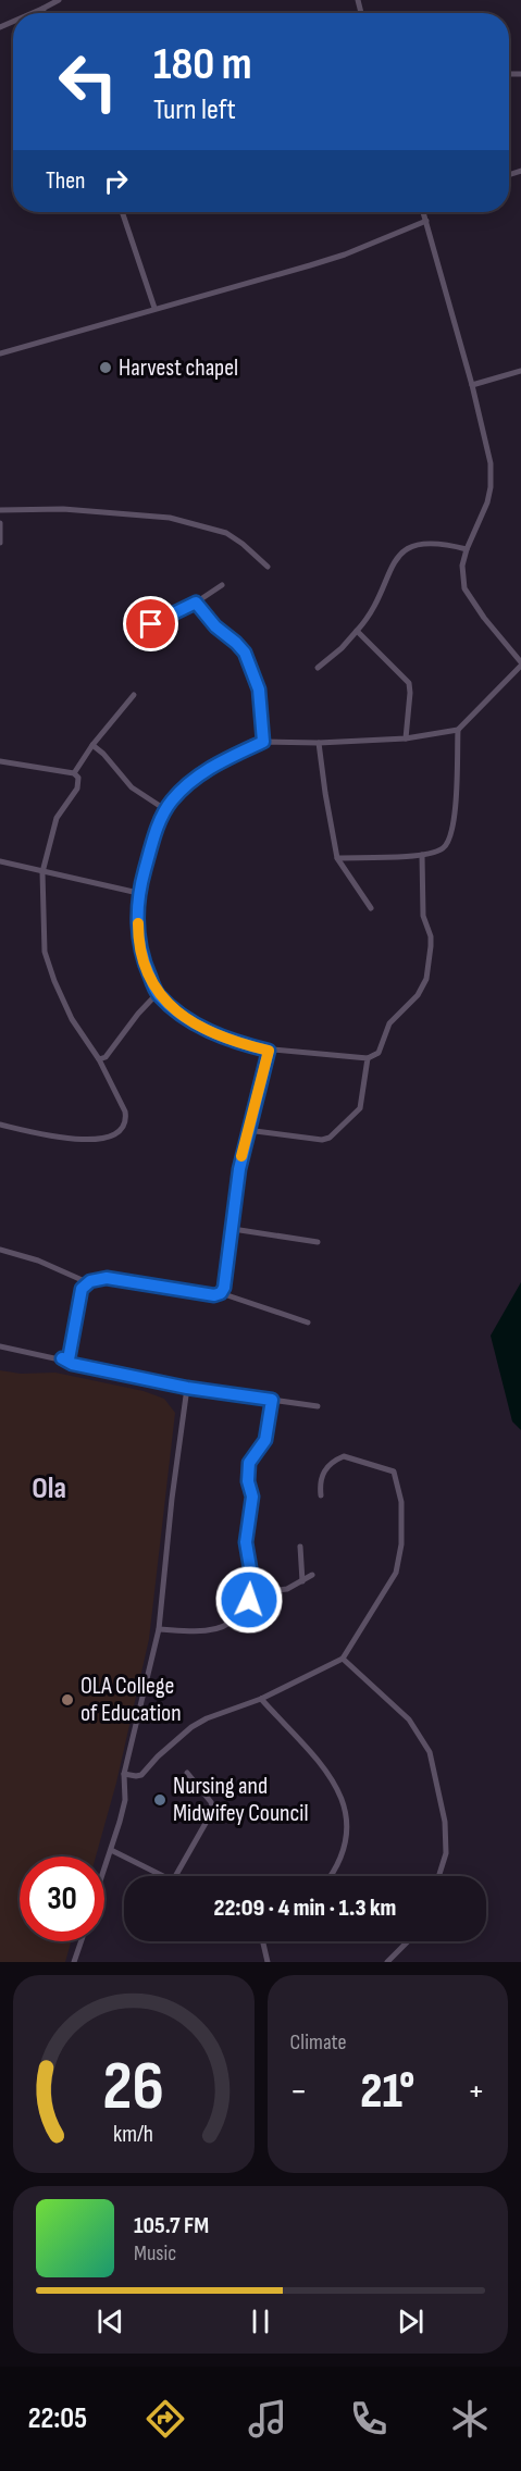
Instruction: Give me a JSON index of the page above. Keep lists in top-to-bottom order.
{
  "districts": ["Ola"],
  "places": ["Harvest chapel", "OLA College of Education", "Nursing and Midwifey Council"],
  "page": {
    "turn": ["180 m", "Turn left"],
    "then": "Then",
    "limit": "30",
    "trip": "22:09 · 4 min · 1.3 km",
    "tile": "Climate",
    "heat": ["−", "21°", "+"],
    "song": ["105.7 FM", "Music"],
    "tabs": "22:05",
    "gauge": ["26", "km/h"]
  }
}
